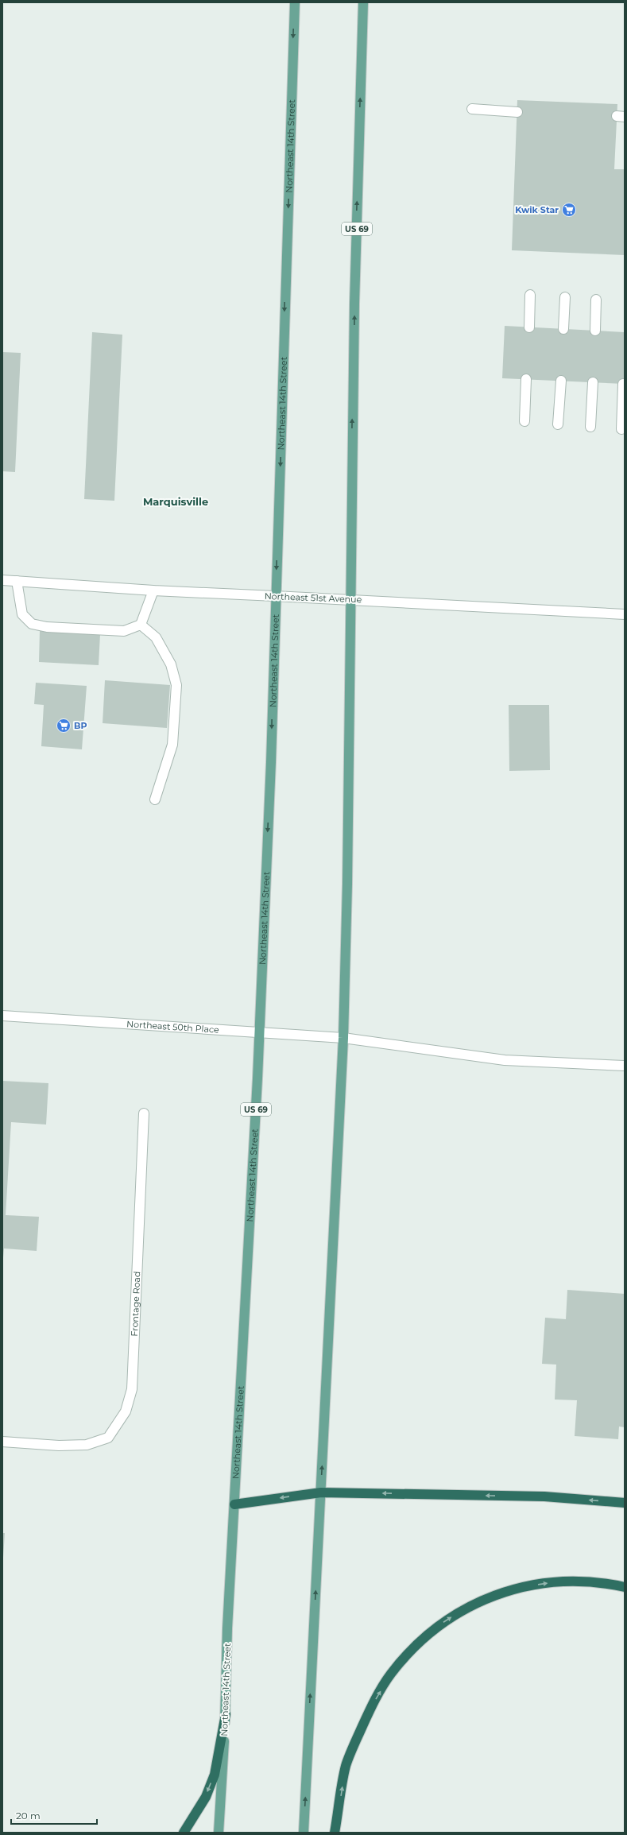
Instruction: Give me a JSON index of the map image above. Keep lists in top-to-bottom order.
{
  "streets": {
    "main road": ["Northeast 14th Street", "US 69"],
    "street": ["Northeast 51st Avenue", "Northeast 50th Place", "Frontage Road"]
  },
  "crossings": [
    ["Northeast 14th Street", "Northeast 51st Avenue"],
    ["Northeast 14th Street", "Northeast 50th Place"],
    ["US 69", "Northeast 51st Avenue"],
    ["US 69", "Northeast 50th Place"]
  ],
  "districts": ["Marquisville"],
  "places": {
    "supermarket": ["Kwik Star", "BP"]
  },
  "scale_bar": "20 m"
}
